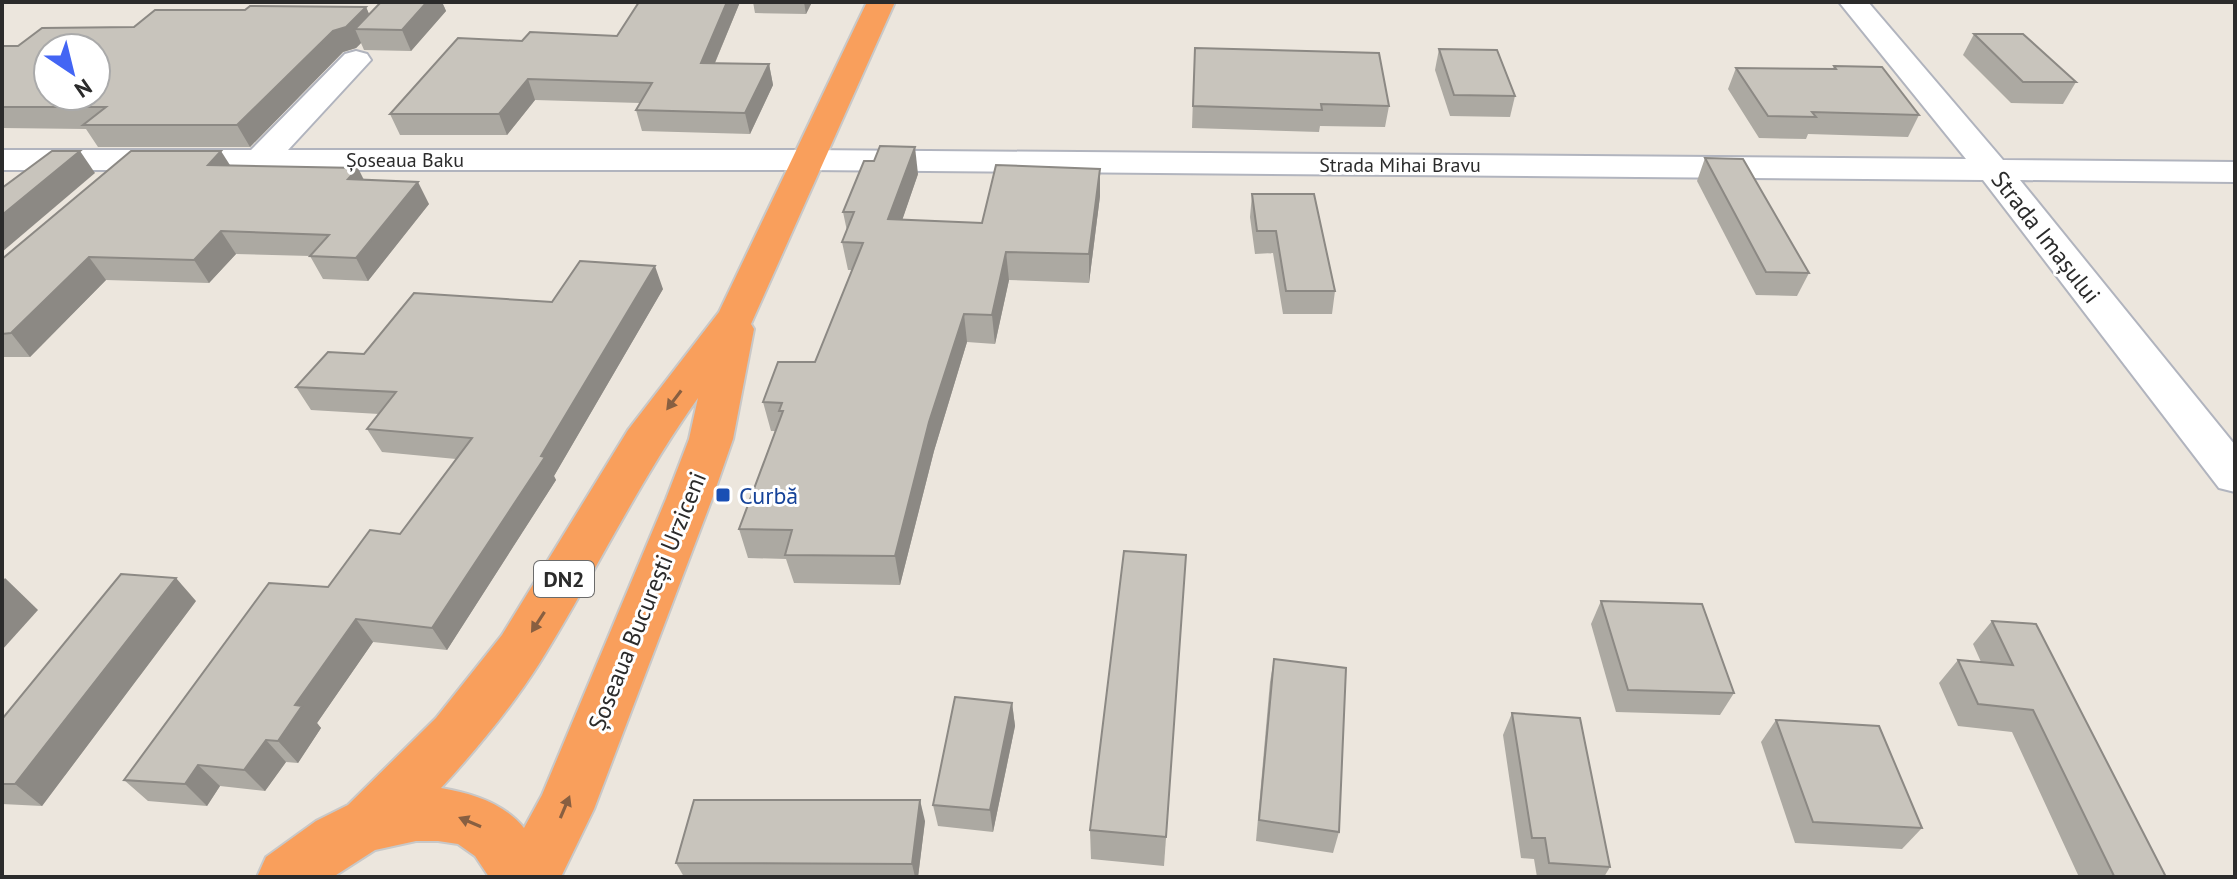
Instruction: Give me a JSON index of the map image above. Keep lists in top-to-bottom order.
{
  "streets": {
    "highway": ["DN2", "Șoseaua București Urziceni"],
    "street": ["Șoseaua Baku", "Strada Mihai Bravu", "Strada Imașului"]
  },
  "crossings": [
    ["Șoseaua Baku", "Strada Mihai Bravu"],
    ["Șoseaua Baku", "Șoseaua București Urziceni"],
    ["Strada Mihai Bravu", "Strada Imașului"],
    ["Strada Mihai Bravu", "Șoseaua București Urziceni"]
  ],
  "places": {
    "transit": ["Curbă"]
  },
  "north": "bottom right"
}
